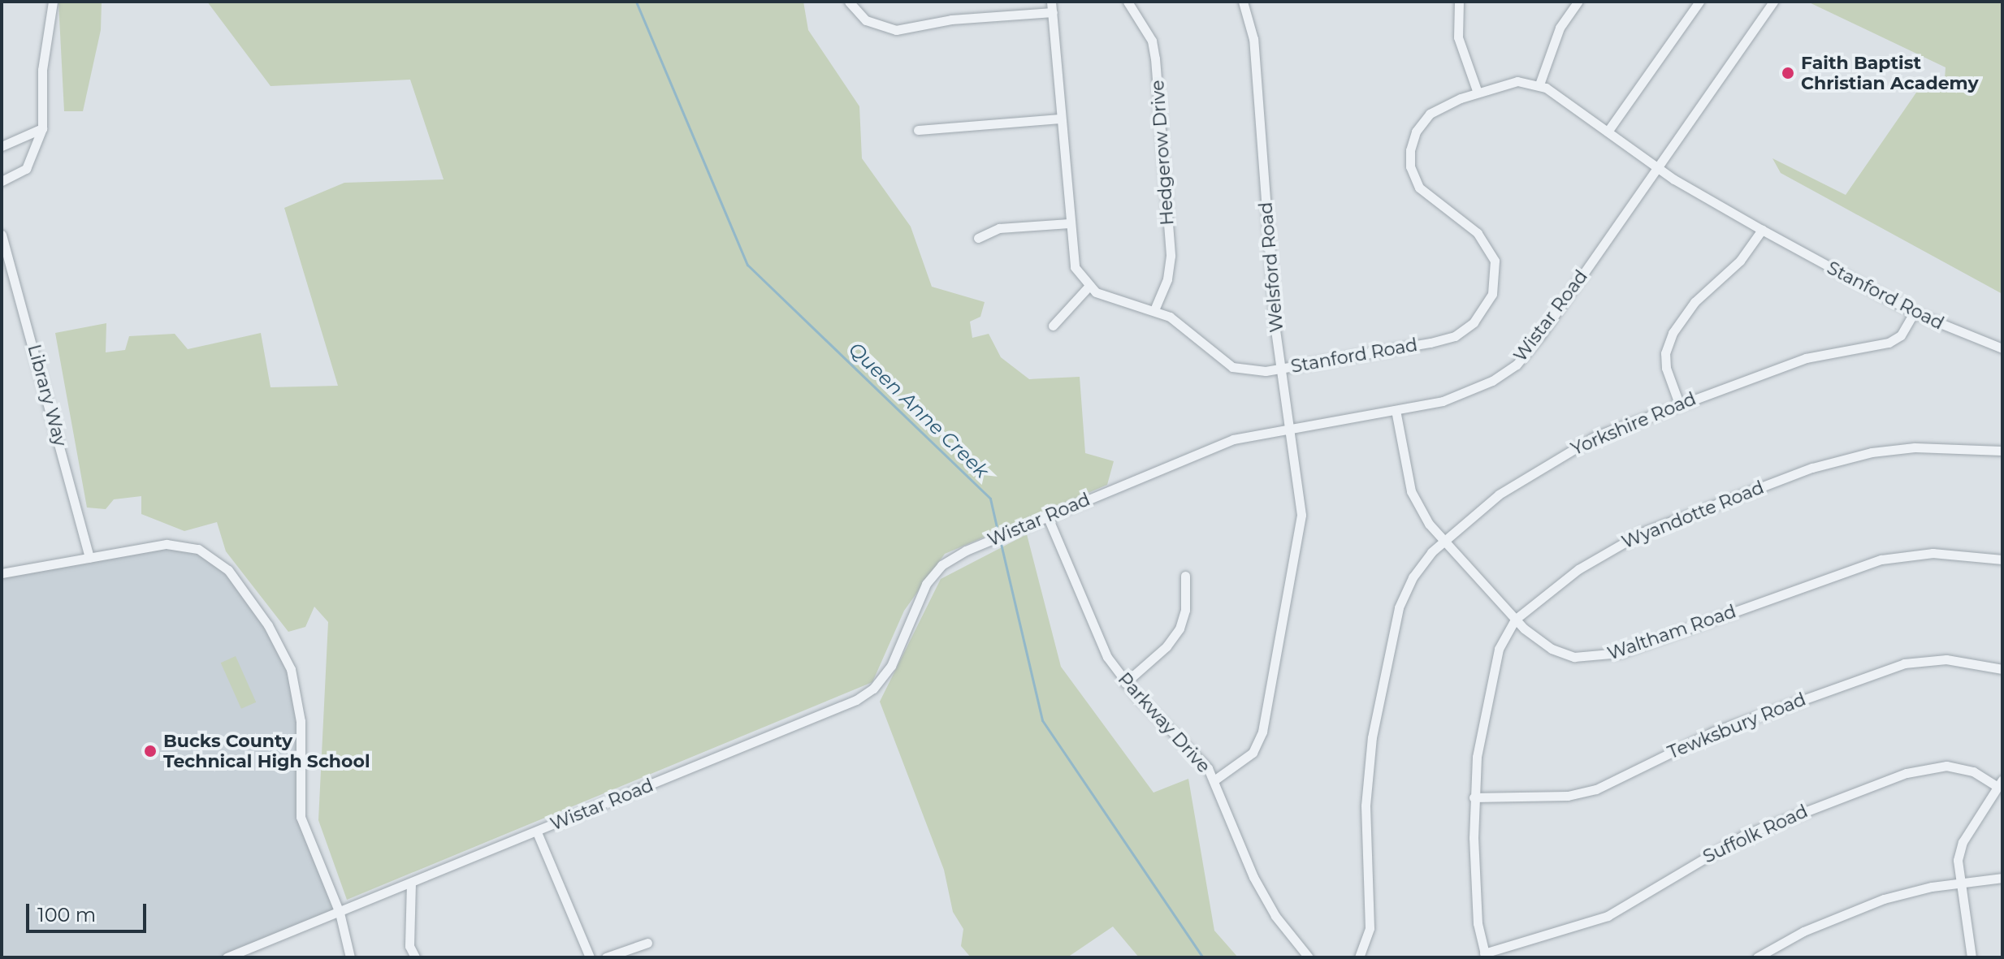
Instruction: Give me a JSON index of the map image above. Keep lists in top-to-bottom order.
{
  "streets": {
    "street": [
      "Hedgerow Drive",
      "Welsford Road",
      "Stanford Road",
      "Wistar Road",
      "Library Way",
      "Yorkshire Road",
      "Wyandotte Road",
      "Waltham Road",
      "Parkway Drive",
      "Tewksbury Road",
      "Suffolk Road"
    ]
  },
  "crossings": [
    ["Hedgerow Drive", "Stanford Road"],
    ["Welsford Road", "Stanford Road"],
    ["Welsford Road", "Wistar Road"],
    ["Welsford Road", "Parkway Drive"],
    ["Stanford Road", "Wistar Road"],
    ["Stanford Road", "Yorkshire Road"],
    ["Wistar Road", "Waltham Road"],
    ["Wistar Road", "Parkway Drive"],
    ["Yorkshire Road", "Waltham Road"],
    ["Wyandotte Road", "Waltham Road"],
    ["Wyandotte Road", "Tewksbury Road"],
    ["Wyandotte Road", "Suffolk Road"]
  ],
  "water": ["Queen Anne Creek"],
  "places": ["Faith Baptist Christian Academy", "Bucks County Technical High School"],
  "scale_bar": "100 m"
}
